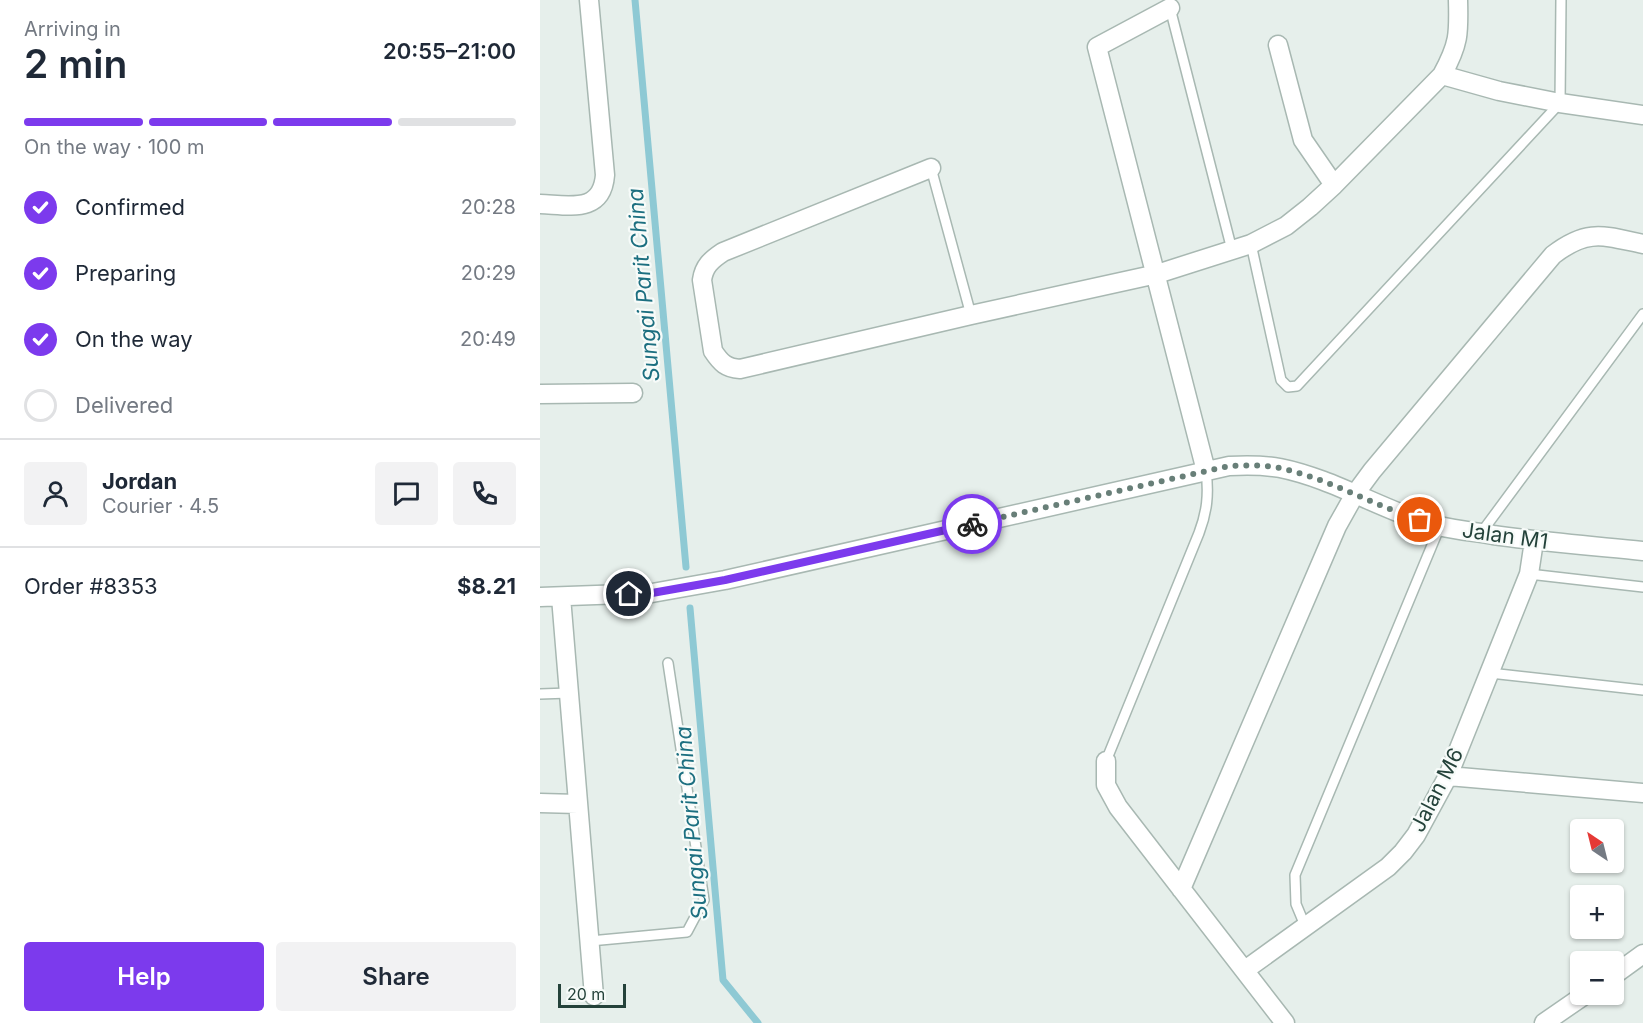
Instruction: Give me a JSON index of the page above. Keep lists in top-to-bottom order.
{
  "streets": {
    "street": ["Jalan M1", "Jalan M6"]
  },
  "crossings": [
    ["Jalan M1", "Jalan M6"]
  ],
  "water": ["Sungai Parit China"],
  "scale_bar": "20 m",
  "north": "top left",
  "page": {
    "heading": ["2 min", "Arriving in", "20:55–21:00"],
    "panel": [
      "Jordan",
      "Courier · 4.5",
      "Order #8353",
      "$8.21"
    ],
    "bar": "On the way · 100 m",
    "list": [
      ["Confirmed", "20:28"],
      ["Preparing", "20:29"],
      ["On the way", "20:49"],
      "Delivered"
    ],
    "map_buttons": ["+", "−"],
    "buttons": ["Help", "Share"],
    "scale": "20 m"
  }
}
